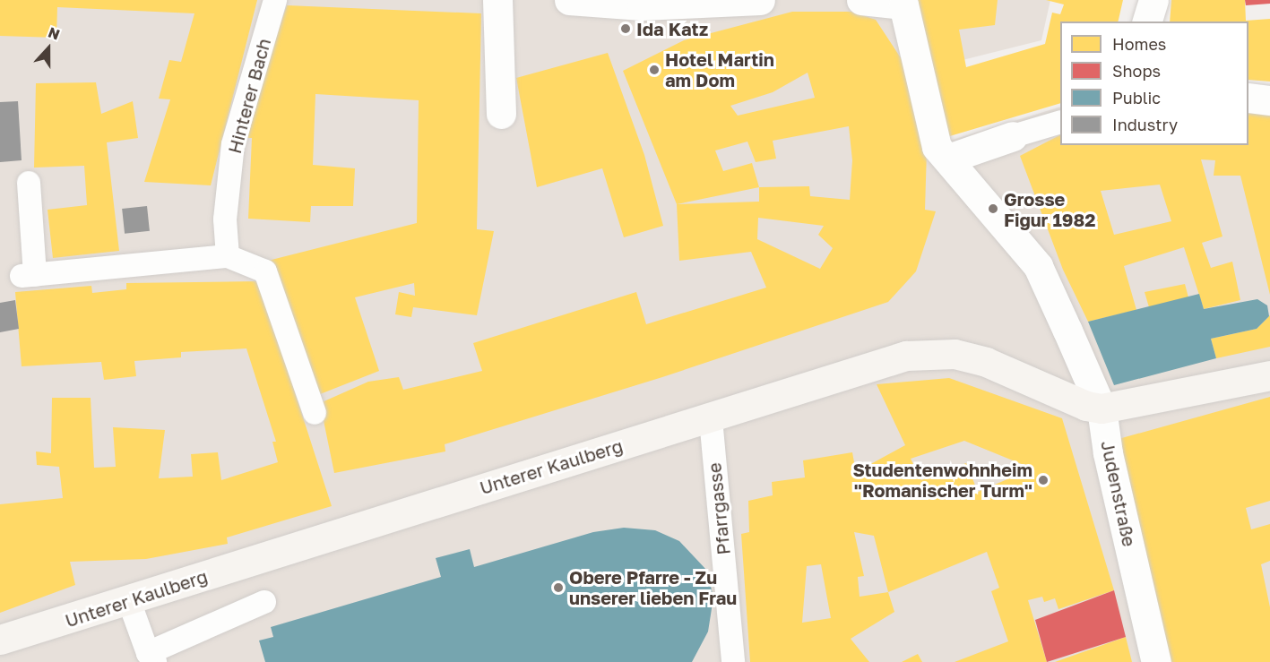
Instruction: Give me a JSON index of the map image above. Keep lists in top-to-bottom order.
{
  "streets": {
    "street": ["Unterer Kaulberg", "Judenstraße"],
    "lane": ["Hinterer Bach", "Pfarrgasse"]
  },
  "crossings": [
    ["Unterer Kaulberg", "Judenstraße"],
    ["Unterer Kaulberg", "Pfarrgasse"]
  ],
  "places": [
    "Ida Katz",
    "Hotel Martin am Dom",
    "Grosse Figur 1982",
    "Studentenwohnheim \"Romanischer Turm\"",
    "Obere Pfarre - Zu unserer lieben Frau"
  ],
  "legend": [
    "Homes",
    "Shops",
    "Public",
    "Industry"
  ],
  "north": "top"
}
